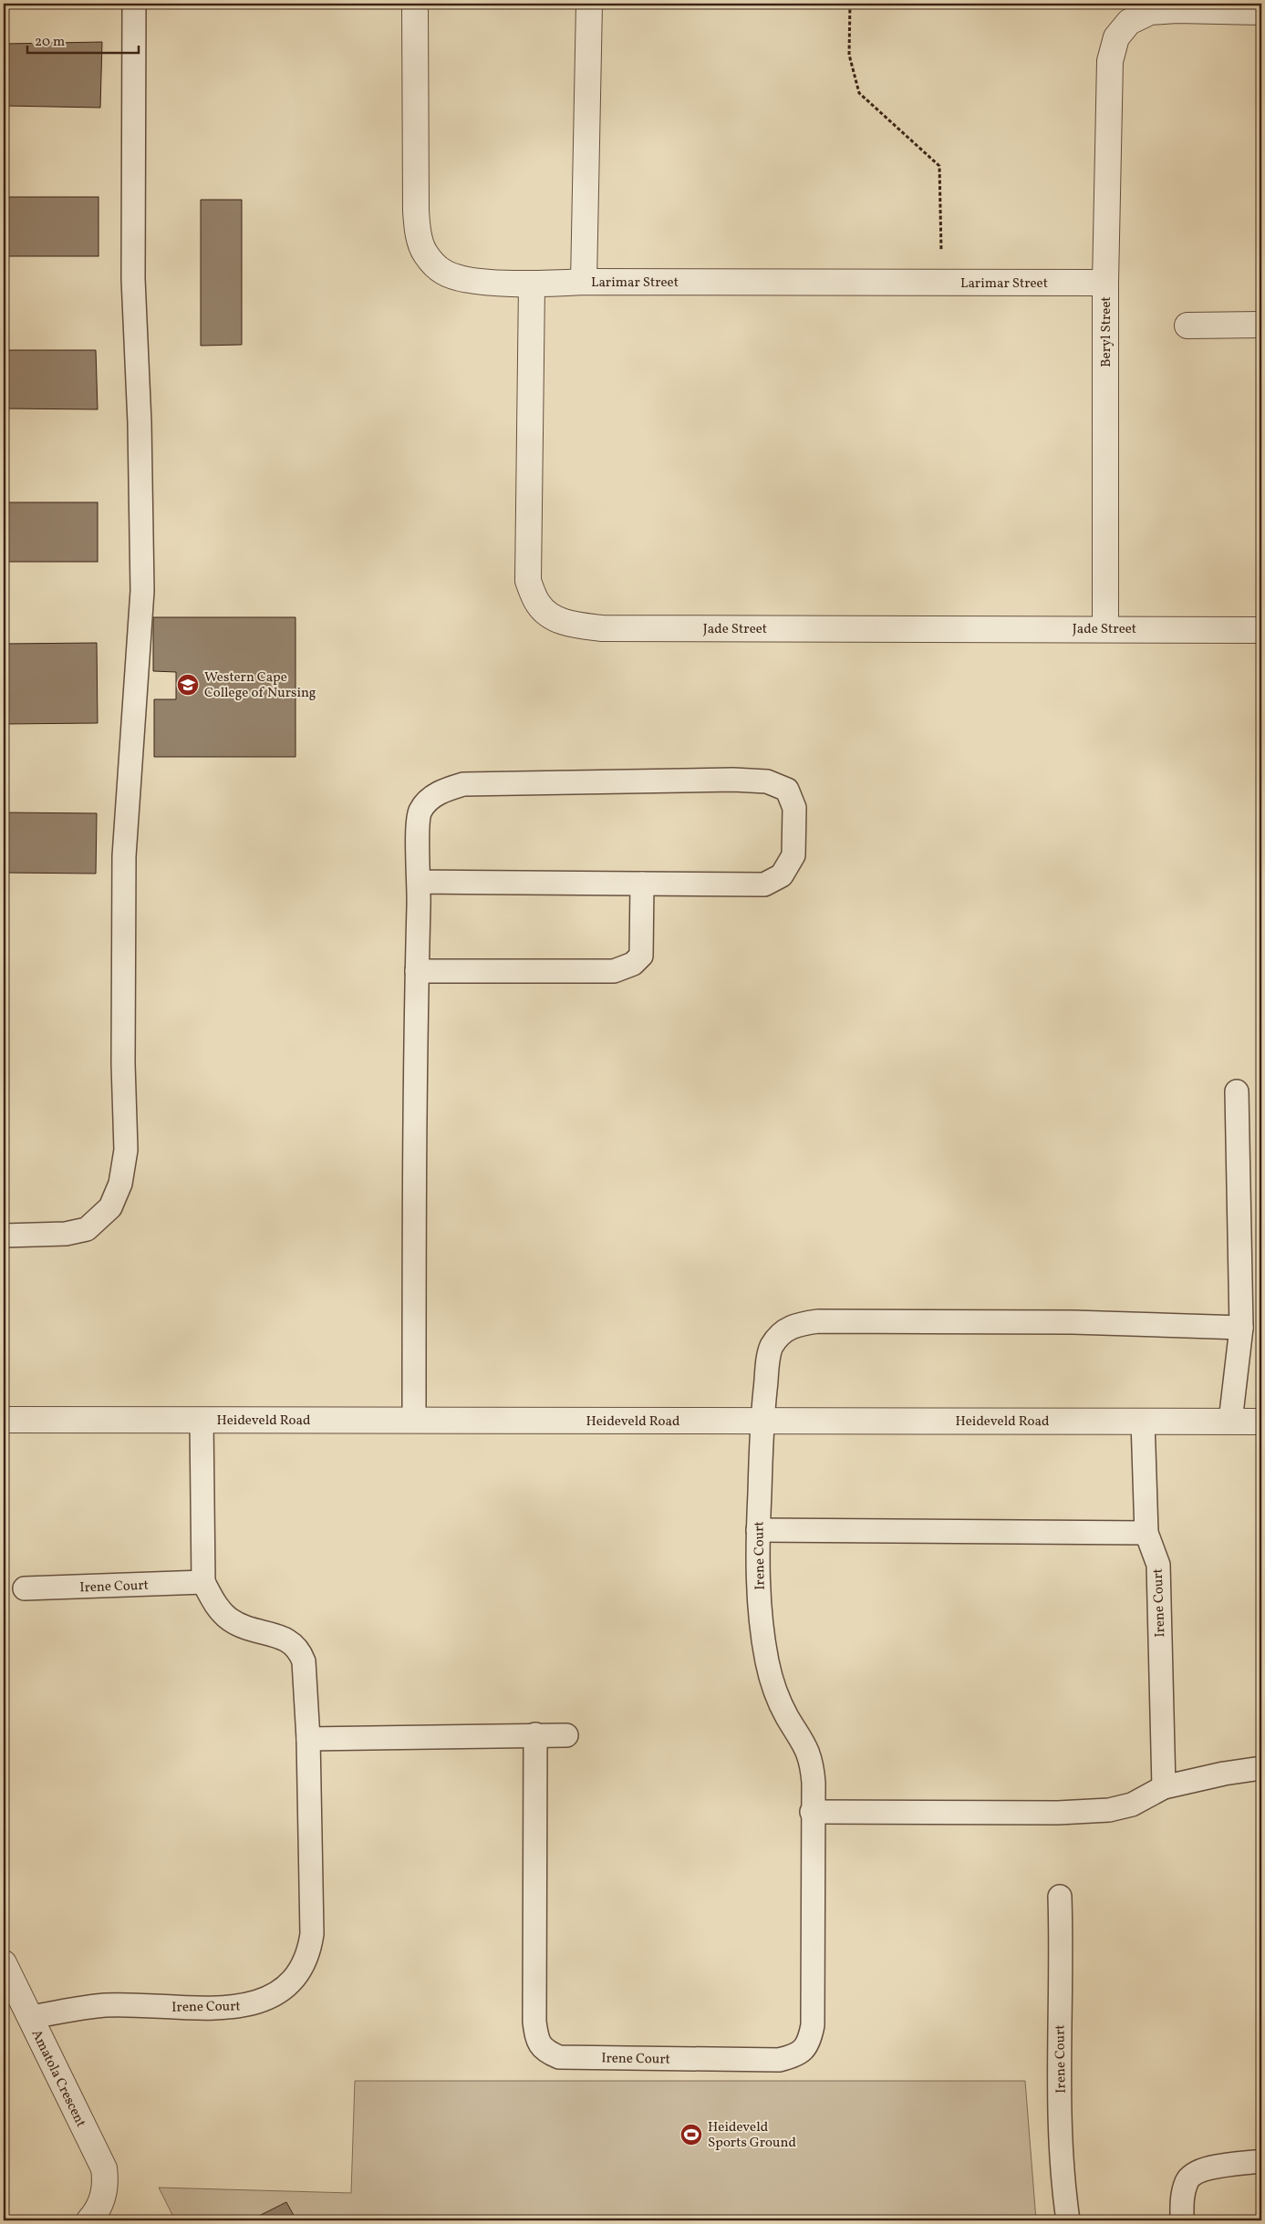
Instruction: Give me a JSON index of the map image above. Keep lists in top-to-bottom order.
{
  "streets": {
    "street": [
      "Larimar Street",
      "Beryl Street",
      "Jade Street",
      "Heideveld Road",
      "Amatola Crescent"
    ],
    "lane": ["Irene Court"]
  },
  "crossings": [
    ["Larimar Street", "Beryl Street"],
    ["Larimar Street", "Jade Street"],
    ["Beryl Street", "Jade Street"],
    ["Heideveld Road", "Irene Court"],
    ["Irene Court", "Amatola Crescent"]
  ],
  "places": {
    "school or university": ["Western Cape College of Nursing"],
    "sports": ["Heideveld Sports Ground"]
  },
  "scale_bar": "20 m"
}
